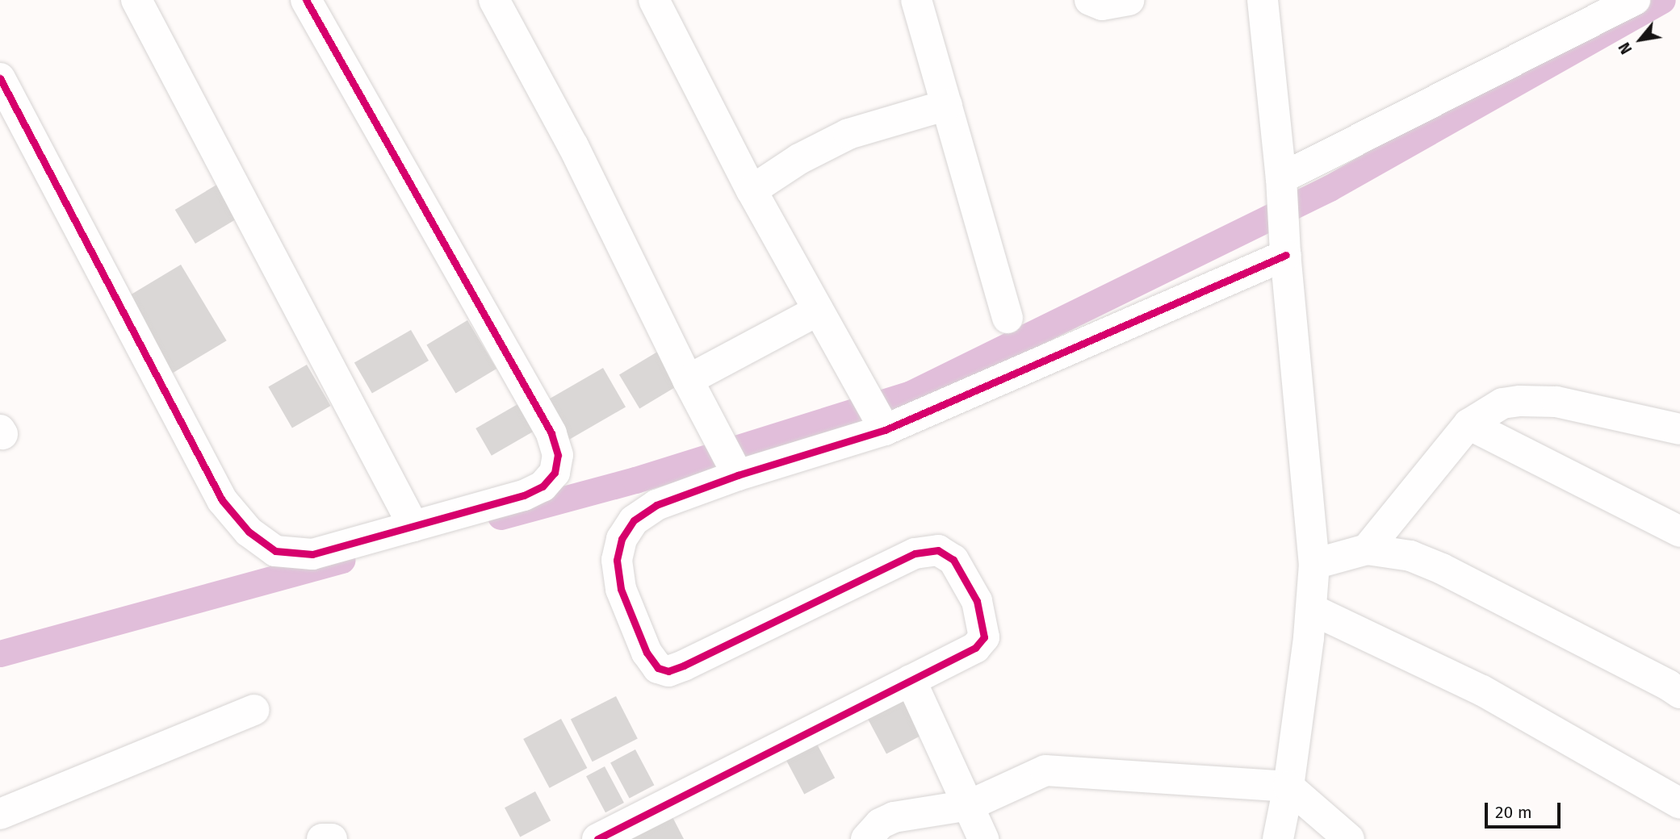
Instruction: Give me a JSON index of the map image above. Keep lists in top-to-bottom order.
{
  "scale_bar": "20 m",
  "north": "bottom left"
}
